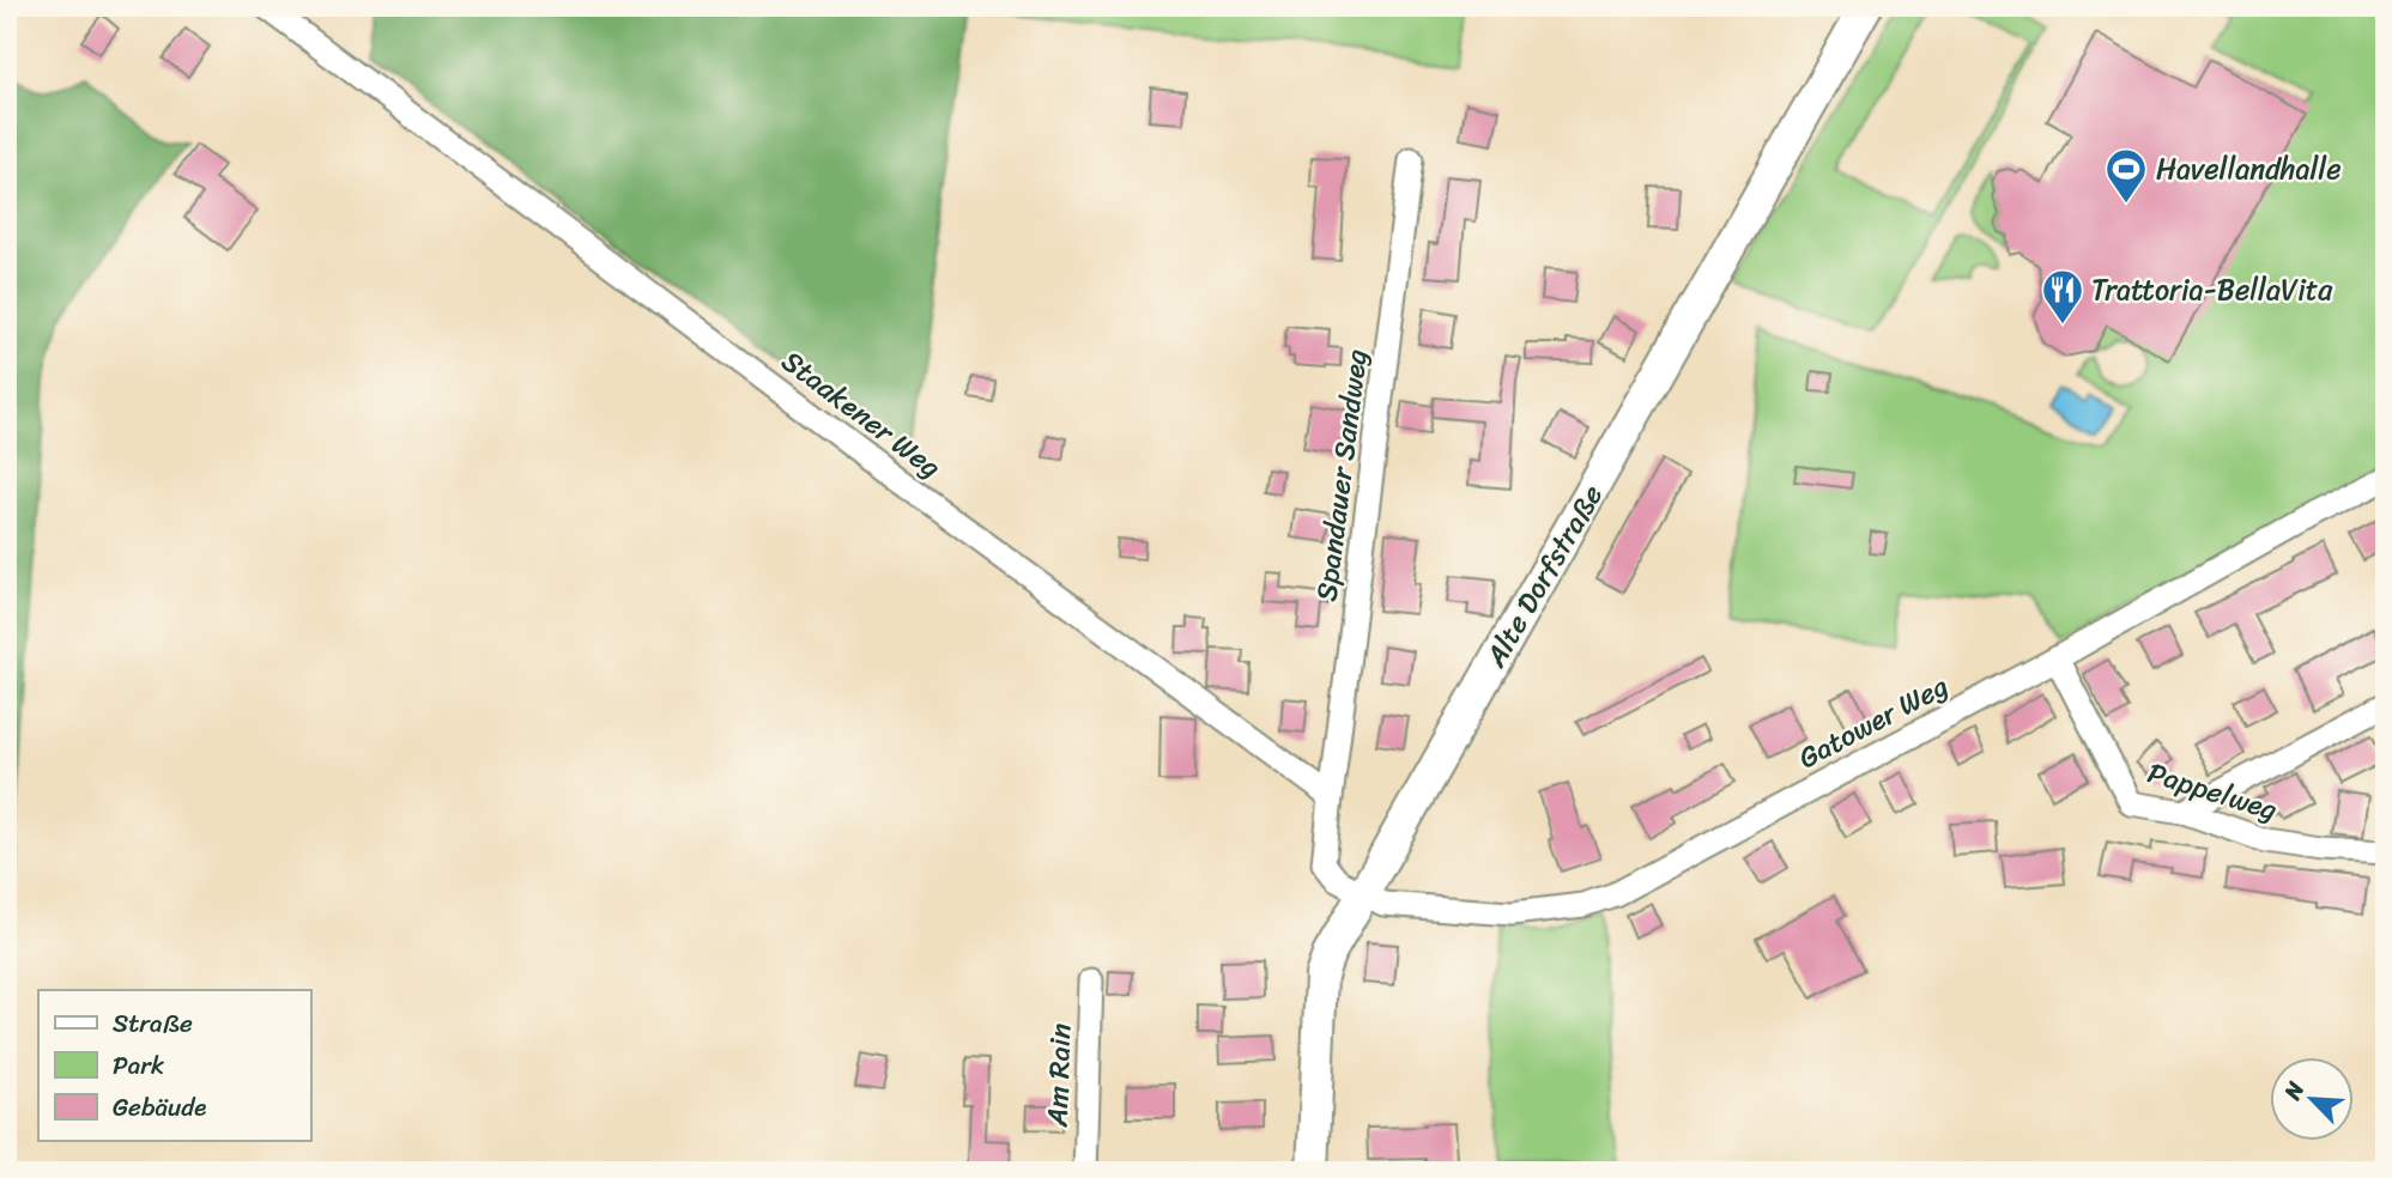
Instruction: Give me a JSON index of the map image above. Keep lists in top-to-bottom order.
{
  "streets": {
    "street": [
      "Staakener Weg",
      "Spandauer Sandweg",
      "Alte Dorfstraße",
      "Gatower Weg",
      "Pappelweg",
      "Am Rain"
    ]
  },
  "crossings": [
    ["Staakener Weg", "Spandauer Sandweg"],
    ["Alte Dorfstraße", "Gatower Weg"],
    ["Gatower Weg", "Pappelweg"]
  ],
  "places": {
    "sports": ["Havellandhalle"],
    "restaurant": ["Trattoria-BellaVita"]
  },
  "legend": ["Straße", "Park", "Gebäude"],
  "north": "top left"
}
